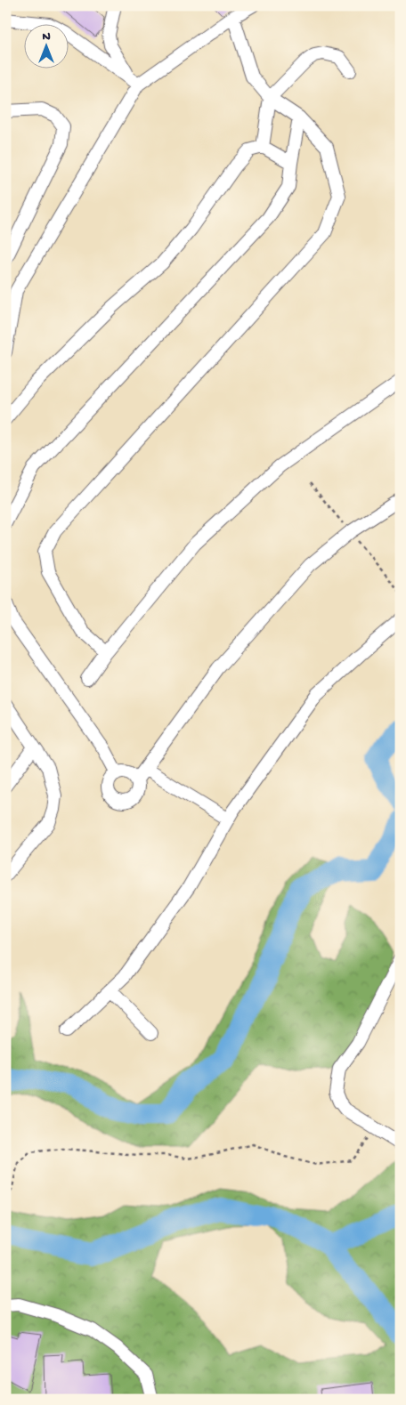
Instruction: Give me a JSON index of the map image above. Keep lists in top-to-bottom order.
{
  "north": "top"
}
